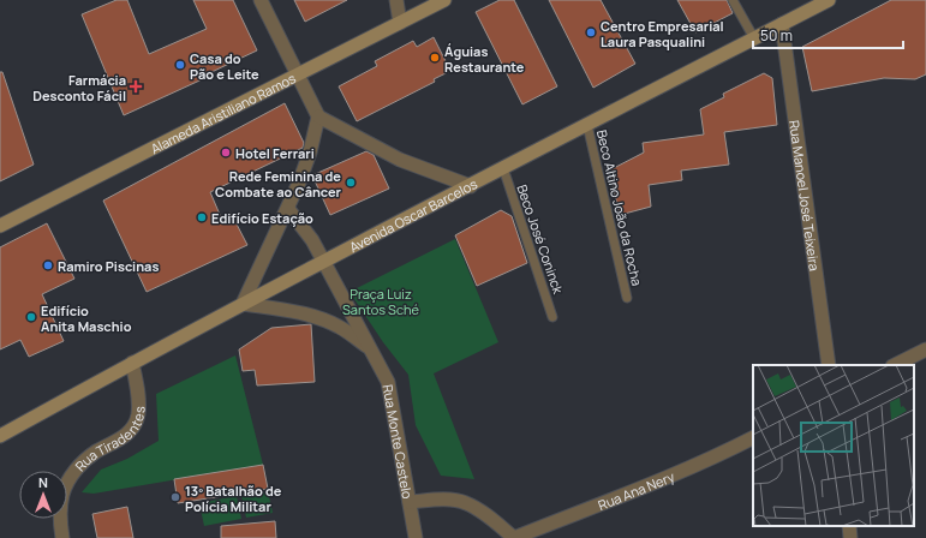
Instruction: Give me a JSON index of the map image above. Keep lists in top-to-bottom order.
{
  "streets": {
    "main road": ["Alameda Aristiliano Ramos", "Avenida Oscar Barcelos"],
    "street": [
      "Rua Manoel José Teixeira",
      "Rua Tiradentes",
      "Rua Monte Castelo",
      "Rua Ana Nery"
    ],
    "lane": ["Beco Altino João da Rocha", "Beco José Coninck"]
  },
  "crossings": [
    ["Rua Manoel José Teixeira", "Avenida Oscar Barcelos"],
    ["Beco Altino João da Rocha", "Avenida Oscar Barcelos"],
    ["Avenida Oscar Barcelos", "Beco José Coninck"],
    ["Avenida Oscar Barcelos", "Rua Tiradentes"],
    ["Avenida Oscar Barcelos", "Rua Monte Castelo"]
  ],
  "parks": ["Praça Luiz Santos Sché"],
  "places": {
    "other": [
      "Centro Empresarial Laura Pasqualini",
      "Águias Restaurante",
      "Casa do Pão e Leite",
      "Hotel Ferrari",
      "Rede Feminina de Combate ao Câncer",
      "Edifício Estação",
      "Ramiro Piscinas",
      "Edifício Anita Maschio",
      "13º Batalhão de Polícia Militar"
    ],
    "health": ["Farmácia Desconto Fácil"]
  },
  "scale_bar": "50 m",
  "north": "top"
}
